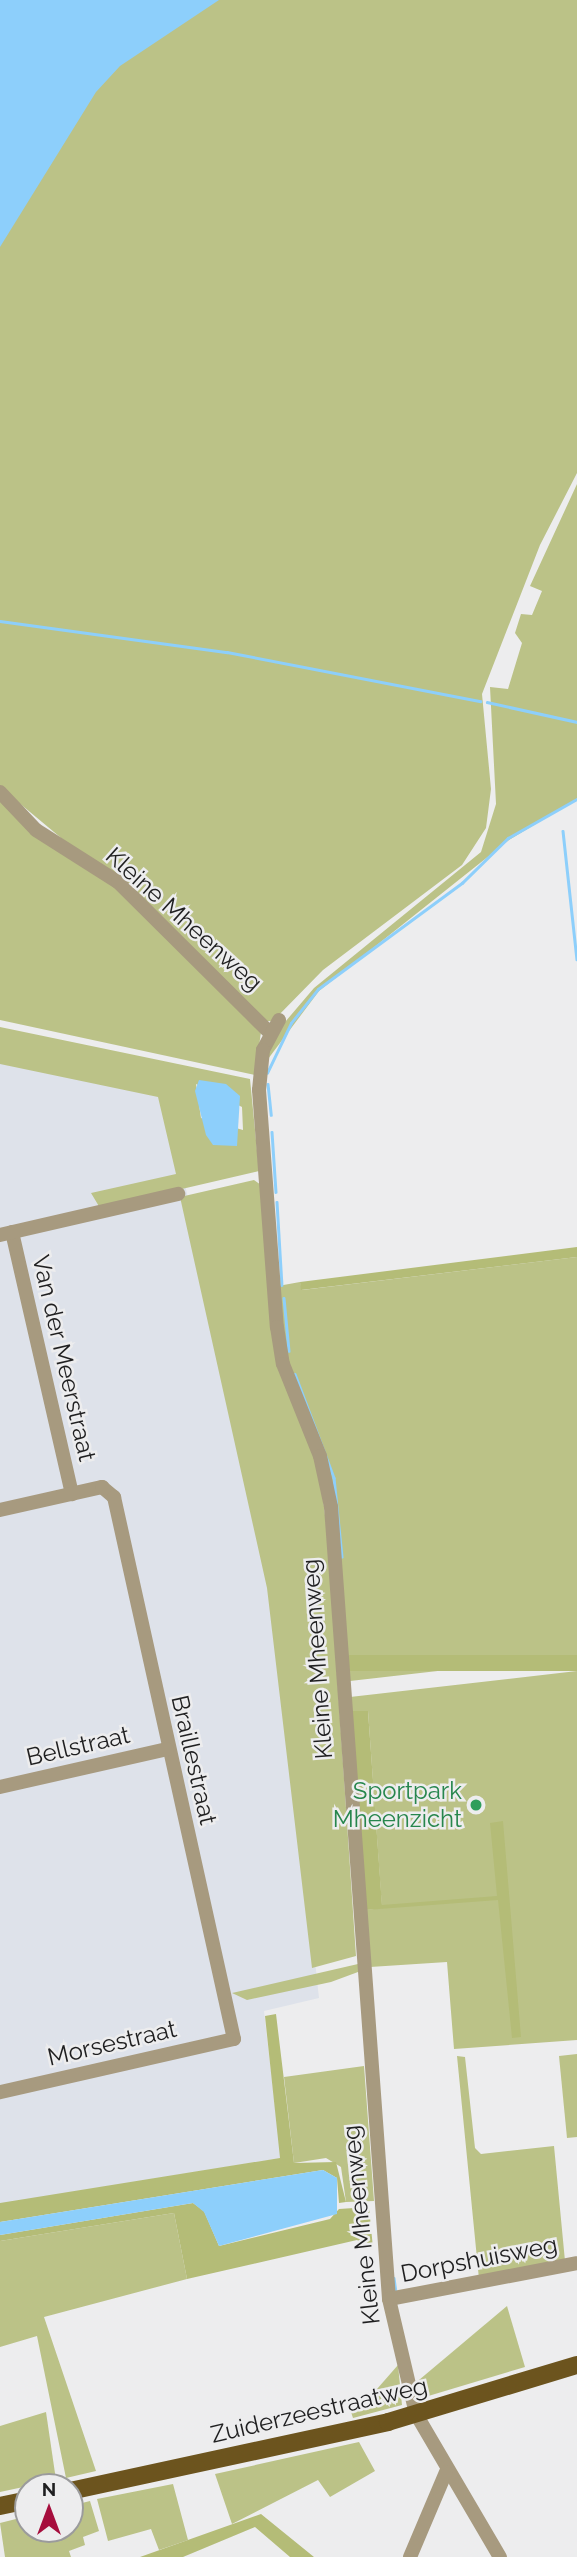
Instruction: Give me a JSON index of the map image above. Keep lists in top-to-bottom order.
{
  "streets": {
    "main road": ["Zuiderzeestraatweg"],
    "street": [
      "Kleine Mheenweg",
      "Van der Meerstraat",
      "Bellstraat",
      "Braillestraat",
      "Morsestraat",
      "Dorpshuisweg"
    ]
  },
  "crossings": [
    ["Kleine Mheenweg", "Dorpshuisweg"],
    ["Kleine Mheenweg", "Zuiderzeestraatweg"],
    ["Van der Meerstraat", "Braillestraat"],
    ["Bellstraat", "Braillestraat"],
    ["Braillestraat", "Morsestraat"]
  ],
  "places": ["Sportpark Mheenzicht"],
  "north": "top"
}
